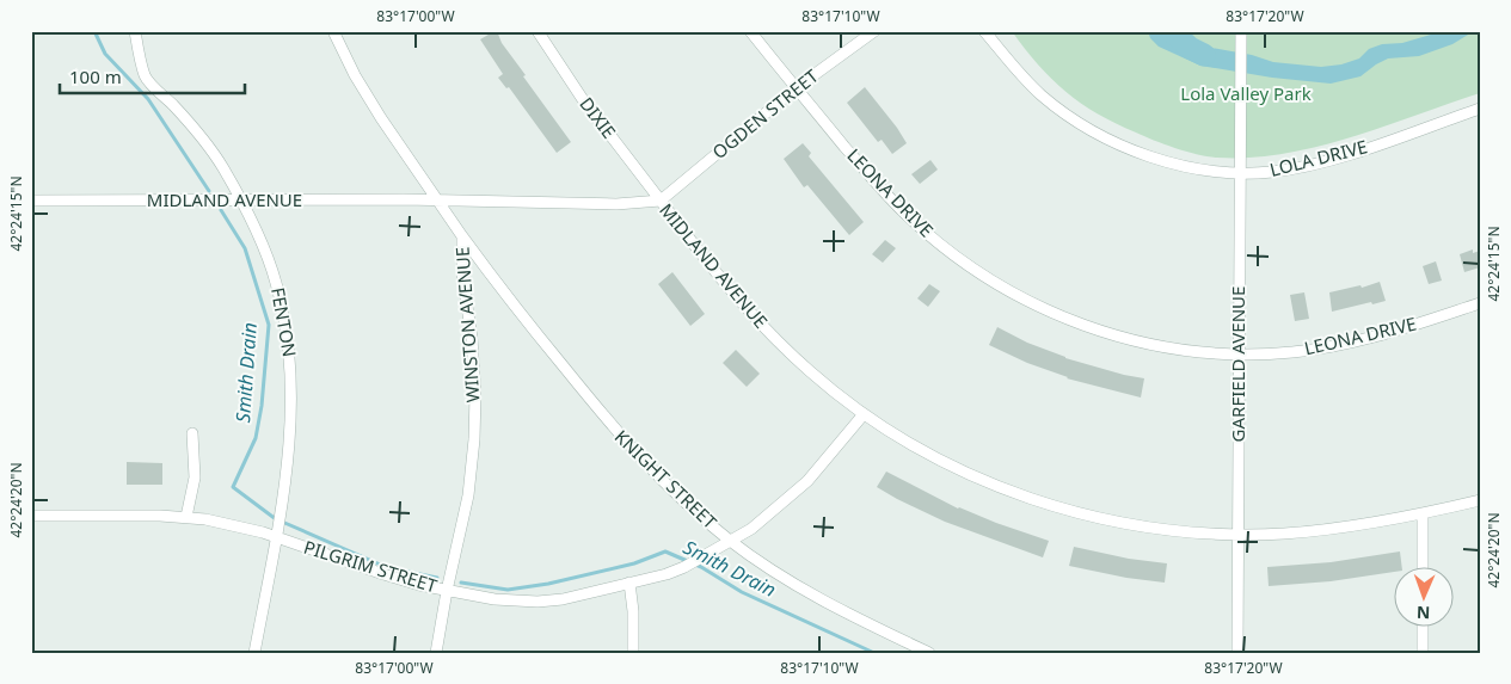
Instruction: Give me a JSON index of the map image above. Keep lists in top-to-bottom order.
{
  "streets": {
    "street": [
      "OGDEN STREET",
      "DIXIE",
      "LOLA DRIVE",
      "LEONA DRIVE",
      "MIDLAND AVENUE",
      "FENTON",
      "WINSTON AVENUE",
      "GARFIELD AVENUE",
      "KNIGHT STREET",
      "PILGRIM STREET"
    ]
  },
  "crossings": [
    ["OGDEN STREET", "DIXIE"],
    ["OGDEN STREET", "LEONA DRIVE"],
    ["OGDEN STREET", "MIDLAND AVENUE"],
    ["DIXIE", "MIDLAND AVENUE"],
    ["LOLA DRIVE", "GARFIELD AVENUE"],
    ["LEONA DRIVE", "GARFIELD AVENUE"],
    ["MIDLAND AVENUE", "FENTON"],
    ["MIDLAND AVENUE", "WINSTON AVENUE"],
    ["MIDLAND AVENUE", "GARFIELD AVENUE"],
    ["MIDLAND AVENUE", "PILGRIM STREET"],
    ["FENTON", "PILGRIM STREET"],
    ["WINSTON AVENUE", "KNIGHT STREET"],
    ["WINSTON AVENUE", "PILGRIM STREET"],
    ["KNIGHT STREET", "PILGRIM STREET"]
  ],
  "water": ["Smith Drain"],
  "parks": ["Lola Valley Park"],
  "scale_bar": "100 m",
  "north": "bottom",
  "coordinates": [
    "83°17'00\"W",
    "83°17'10\"W",
    "83°17'20\"W",
    "42°24'15\"N",
    "42°24'20\"N"
  ]
}
